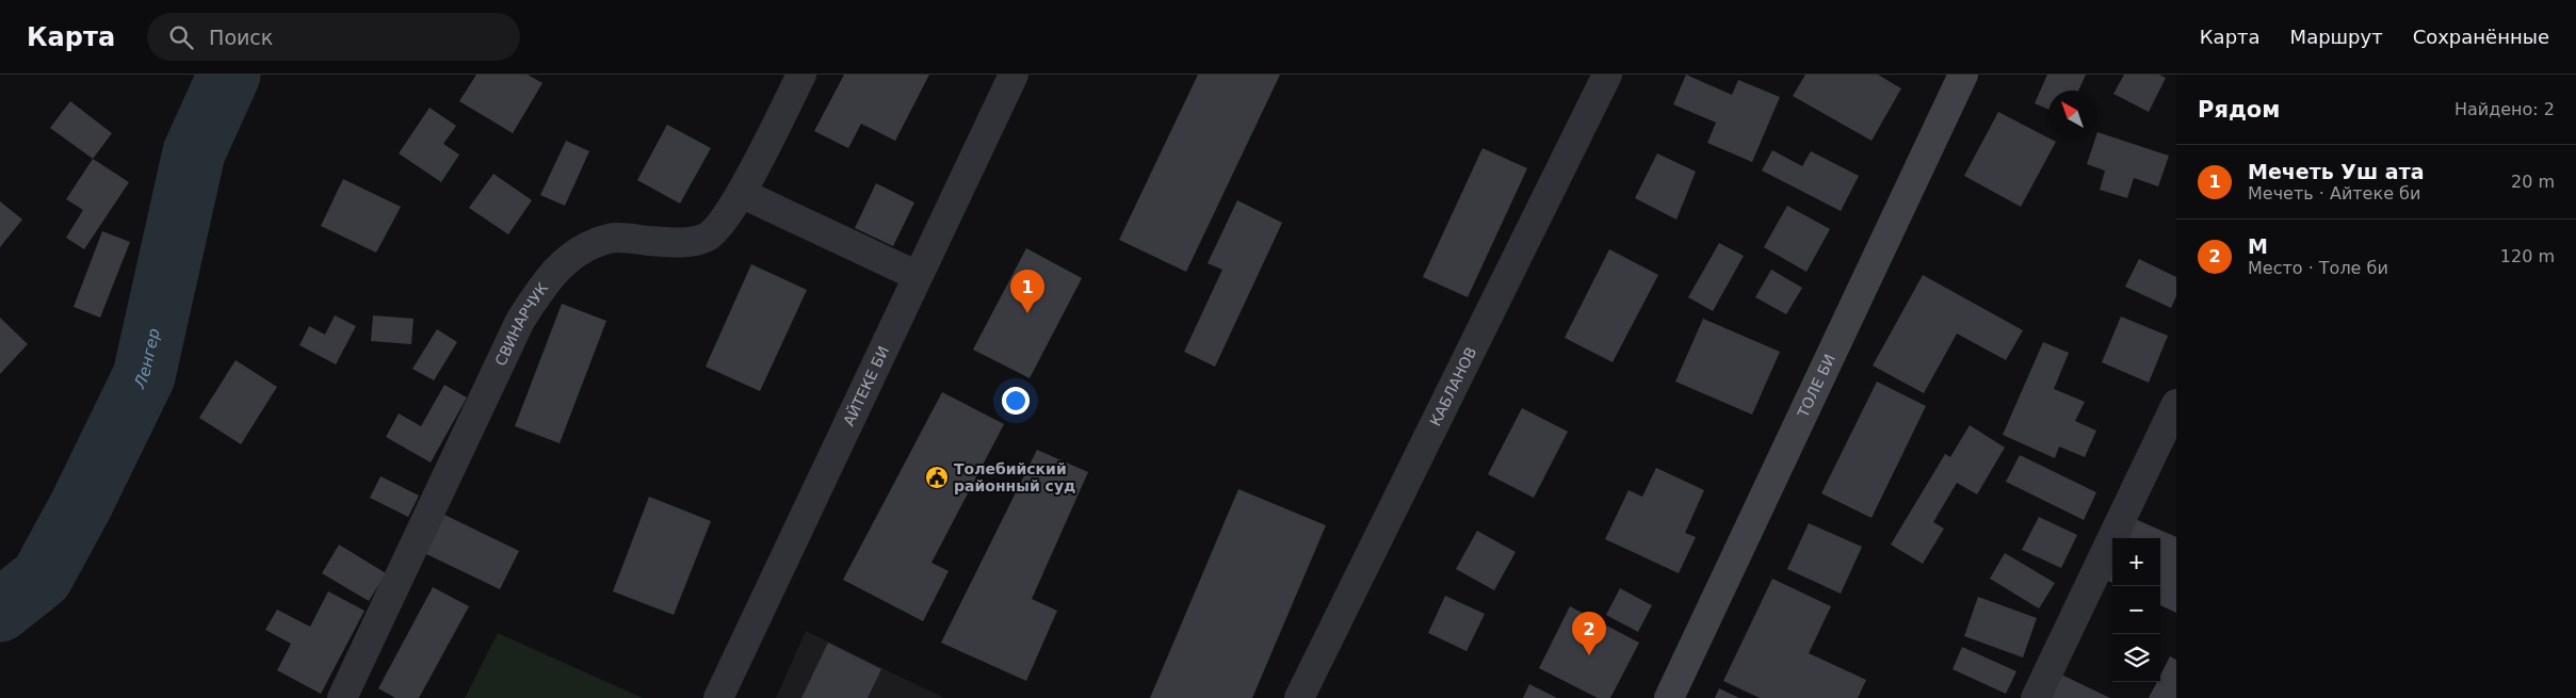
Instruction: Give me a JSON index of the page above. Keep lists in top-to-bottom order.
{
  "streets": {
    "main road": ["ТОЛЕ БИ"],
    "street": ["СВИНАРЧУК", "АЙТЕКЕ БИ", "КАБЛАНОВ"]
  },
  "water": ["Ленгер"],
  "places": {
    "public building": ["Толебийский районный суд"]
  },
  "north": "top left",
  "page": {
    "header": "Карта",
    "search": "Поиск",
    "nav": ["Карта", "Маршрут", "Сохранённые"],
    "heading": ["Рядом", "Найдено: 2"],
    "list": [
      {
        "mark": "1",
        "name": "Мечеть Уш ата",
        "note": "Мечеть · Айтеке би",
        "value": "20 m"
      },
      {
        "mark": "2",
        "name": "M",
        "note": "Место · Толе би",
        "value": "120 m"
      }
    ],
    "pins": ["1", "2"],
    "map_buttons": ["+", "−"]
  }
}
